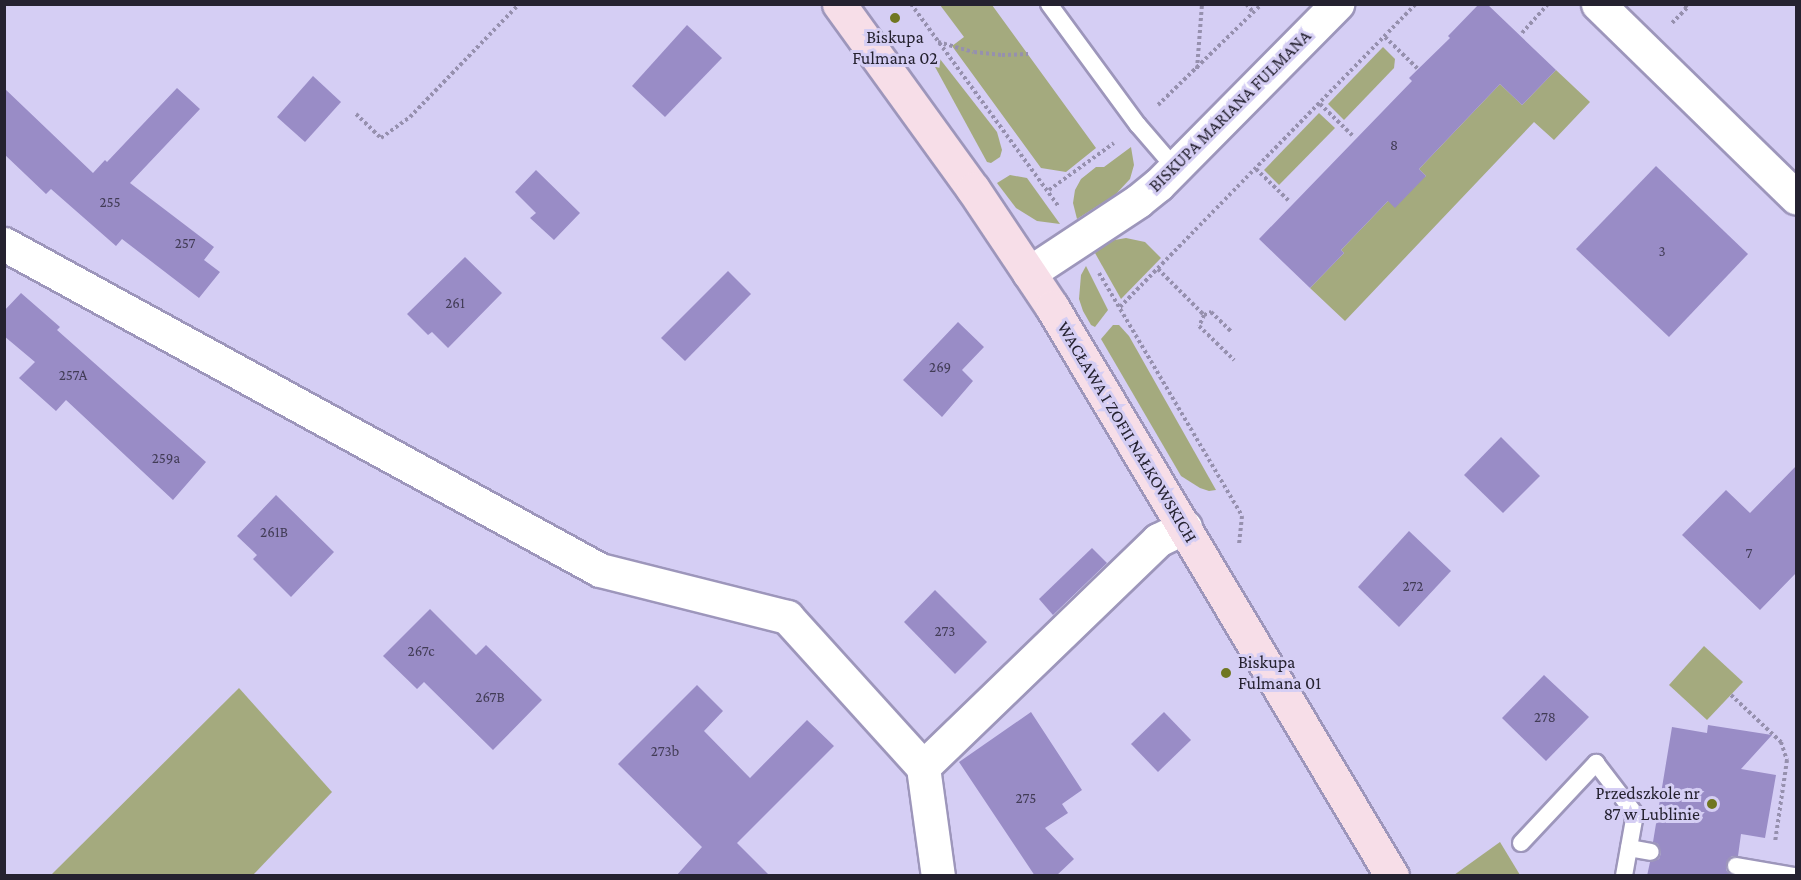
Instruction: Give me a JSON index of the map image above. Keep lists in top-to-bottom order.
{
  "streets": {
    "street": ["BISKUPA MARIANA FULMANA", "WACŁAWA I ZOFII NAŁKOWSKICH"]
  },
  "crossings": [
    ["BISKUPA MARIANA FULMANA", "WACŁAWA I ZOFII NAŁKOWSKICH"]
  ],
  "places": ["Biskupa Fulmana 02", "Biskupa Fulmana 01", "Przedszkole nr 87 w Lublinie"],
  "house_numbers": [
    "8",
    "255",
    "257",
    "3",
    "261",
    "269",
    "257A",
    "259a",
    "261B",
    "7",
    "272",
    "273",
    "267c",
    "267B",
    "278",
    "273b",
    "275"
  ]
}
